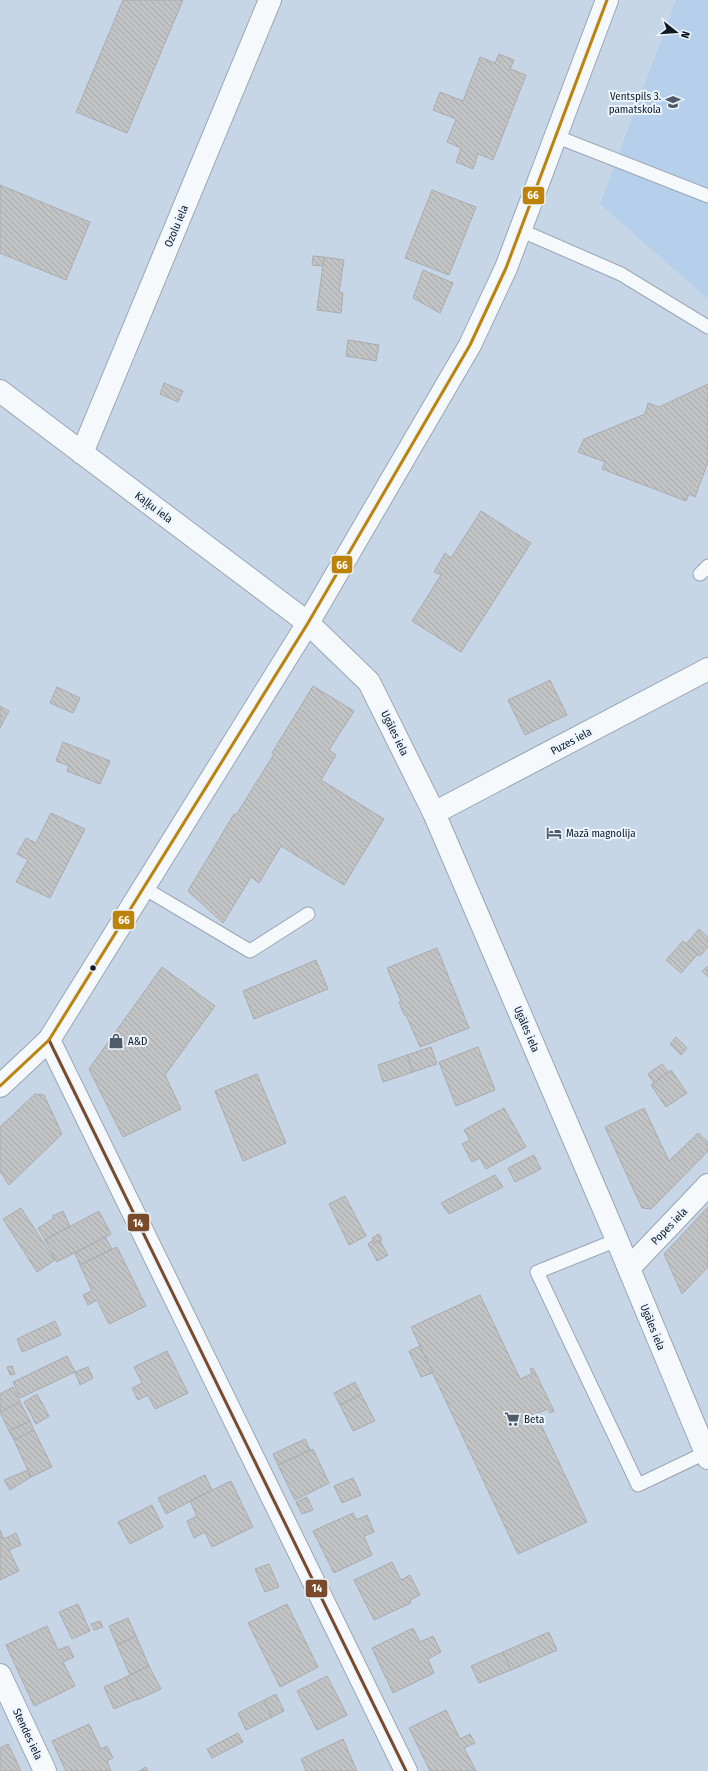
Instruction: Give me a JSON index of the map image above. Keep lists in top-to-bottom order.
{
  "streets": {
    "street": [
      "Ozolu iela",
      "Kaļķu iela",
      "Ugāles iela",
      "Puzes iela",
      "Popes iela",
      "Stendes iela"
    ]
  },
  "crossings": [
    ["Ozolu iela", "Kaļķu iela"],
    ["Kaļķu iela", "Ugāles iela"],
    ["Ugāles iela", "Puzes iela"],
    ["Ugāles iela", "Popes iela"]
  ],
  "places": {
    "school or university": ["Ventspils 3. pamatskola"],
    "hotel": ["Mazā magnolija"],
    "shop": ["A&D"],
    "supermarket": ["Beta"]
  },
  "lines": ["transit line 66", "transit line 14"],
  "north": "right"
}
